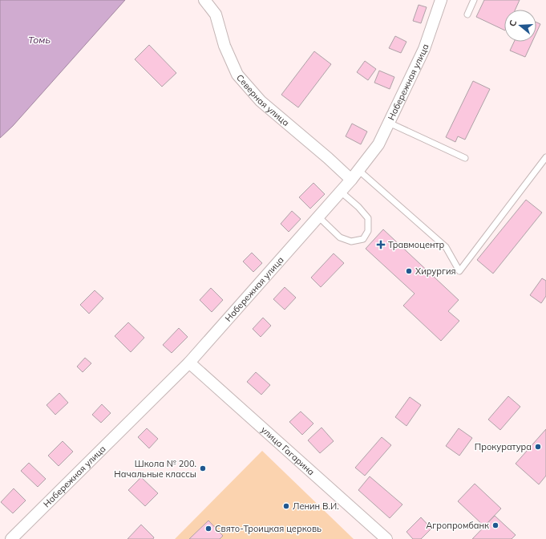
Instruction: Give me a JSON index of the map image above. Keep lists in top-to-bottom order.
{
  "streets": {
    "street": ["Набережная улица", "Северная улица", "улица Гагарина"]
  },
  "crossings": [
    ["Набережная улица", "Северная улица"],
    ["Набережная улица", "улица Гагарина"]
  ],
  "water": ["Томь"],
  "places": {
    "health": ["Травмоцентр"],
    "other": [
      "Хирургия",
      "Прокуратура",
      "Школа № 200. Начальные классы",
      "Ленин В.И.",
      "Агропромбанк",
      "Свято-Троицкая церковь"
    ]
  },
  "north": "left"
}
